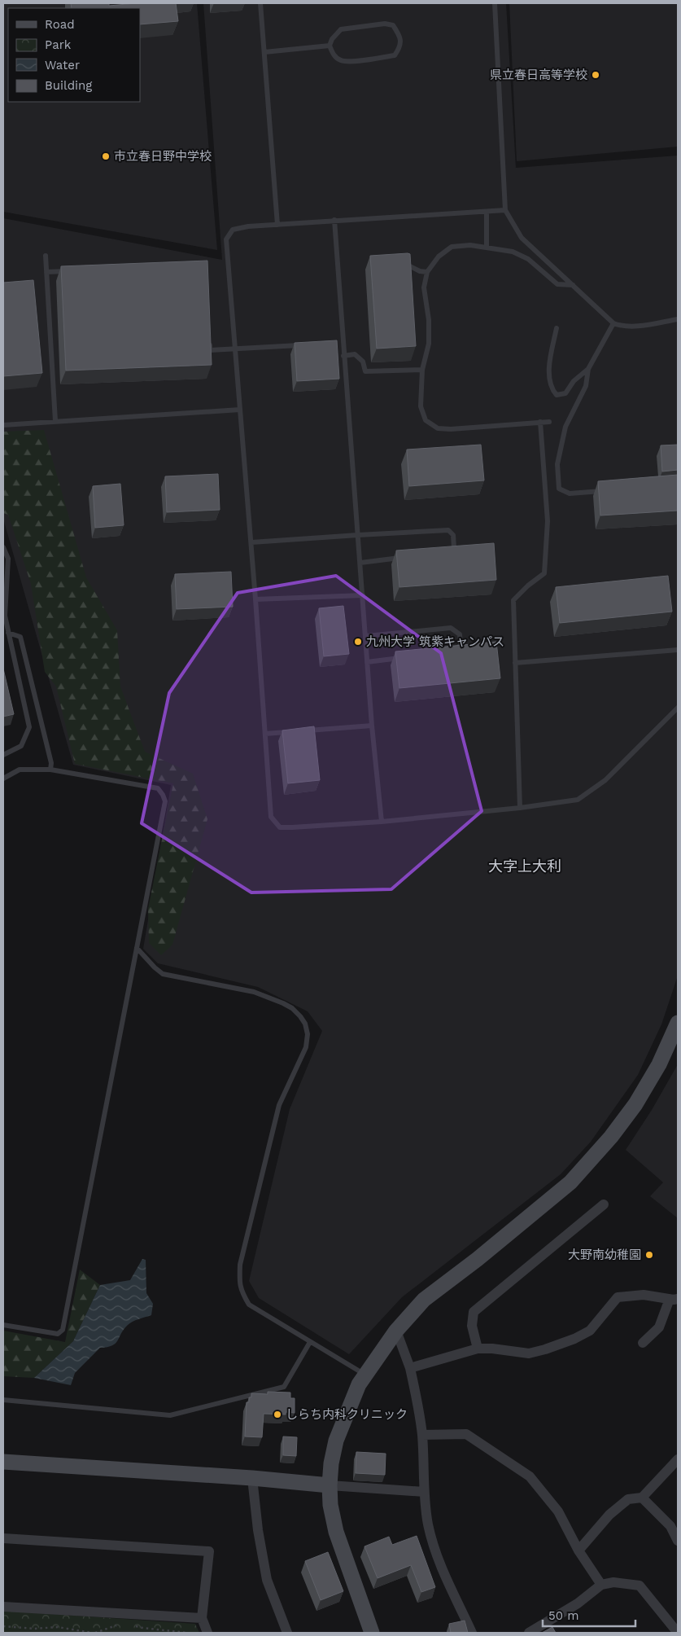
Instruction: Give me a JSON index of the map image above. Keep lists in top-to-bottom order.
{
  "districts": ["大字上大利"],
  "places": [
    "県立春日高等学校",
    "市立春日野中学校",
    "九州大学 筑紫キャンパス",
    "大野南幼稚園",
    "しらち内科クリニック"
  ],
  "legend": [
    "Road",
    "Park",
    "Water",
    "Building"
  ],
  "scale_bar": "50 m"
}
